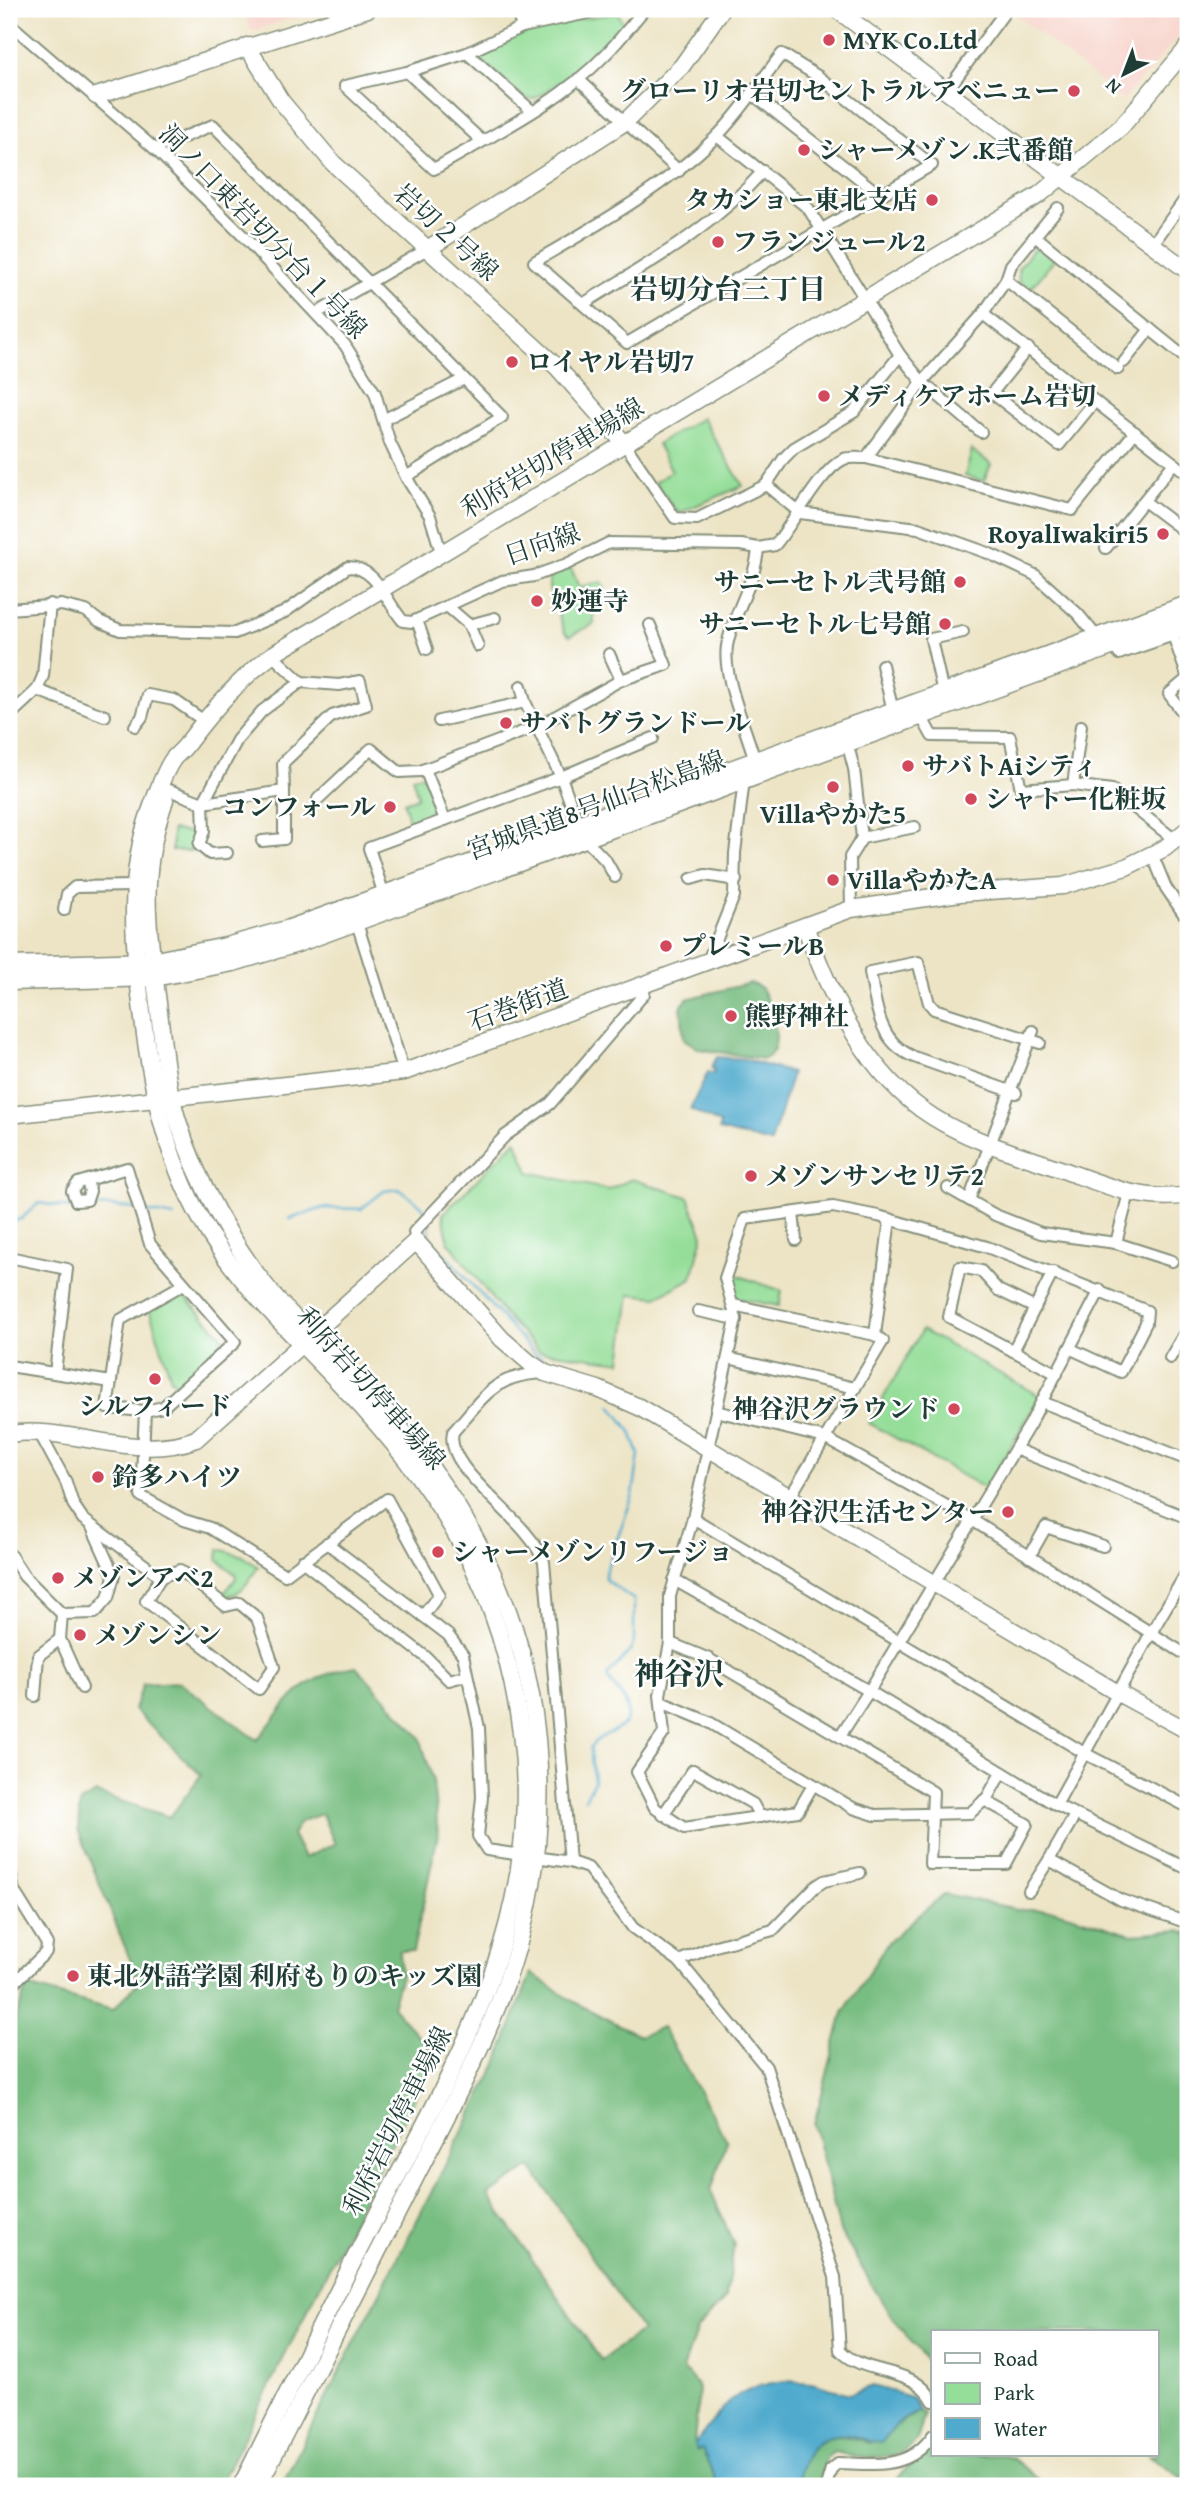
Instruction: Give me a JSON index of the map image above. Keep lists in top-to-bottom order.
{
  "streets": {
    "main road": ["宮城県道8号仙台松島線"],
    "street": [
      "洞ノ口東岩切分台１号線",
      "岩切２号線",
      "利府岩切停車場線",
      "日向線",
      "石巻街道"
    ]
  },
  "crossings": [
    ["洞ノ口東岩切分台１号線", "利府岩切停車場線"],
    ["岩切２号線", "利府岩切停車場線"],
    ["利府岩切停車場線", "宮城県道8号仙台松島線"],
    ["利府岩切停車場線", "石巻街道"]
  ],
  "districts": ["岩切分台三丁目", "神谷沢"],
  "places": [
    "MYK Co.Ltd",
    "グローリオ岩切セントラルアベニュー",
    "シャーメゾン.K弐番館",
    "タカショー東北支店",
    "フランジュール2",
    "ロイヤル岩切7",
    "メディケアホーム岩切",
    "RoyalIwakiri5",
    "サニーセトル弐号館",
    "妙運寺",
    "サニーセトル七号館",
    "サバトグランドール",
    "サバトAiシティ",
    "Villaやかた5",
    "シャトー化粧坂",
    "コンフォール",
    "VillaやかたA",
    "プレミールB",
    "熊野神社",
    "メゾンサンセリテ2",
    "シルフィード",
    "神谷沢グラウンド",
    "鈴多ハイツ",
    "神谷沢生活センター",
    "シャーメゾンリフージョ",
    "メゾンアベ2",
    "メゾンシン",
    "東北外語学園 利府もりのキッズ園"
  ],
  "legend": ["Road", "Park", "Water"],
  "north": "bottom left"
}
